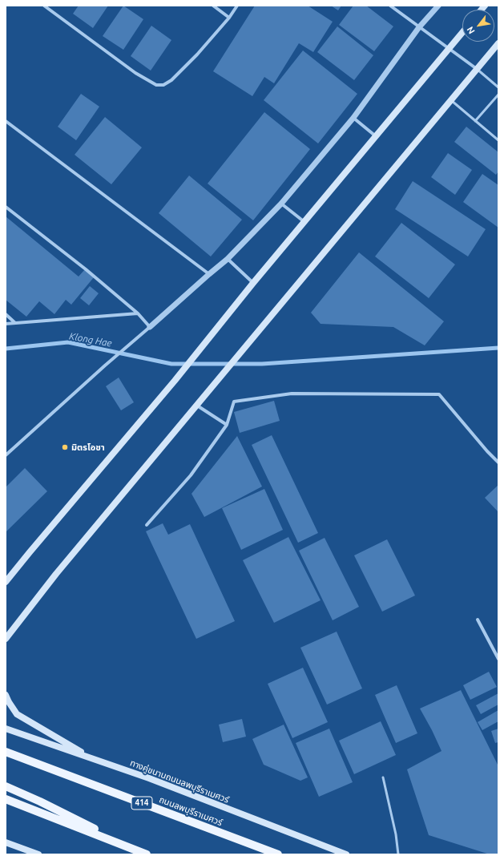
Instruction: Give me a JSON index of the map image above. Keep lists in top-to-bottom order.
{
  "streets": {
    "main road": ["ทางคู่ขนานถนนลพบุรีราเมศวร์", "414", "ถนนลพบุรีราเมศวร์"]
  },
  "water": ["Klong Hae"],
  "places": ["มิตรโอชา"],
  "north": "bottom left"
}
